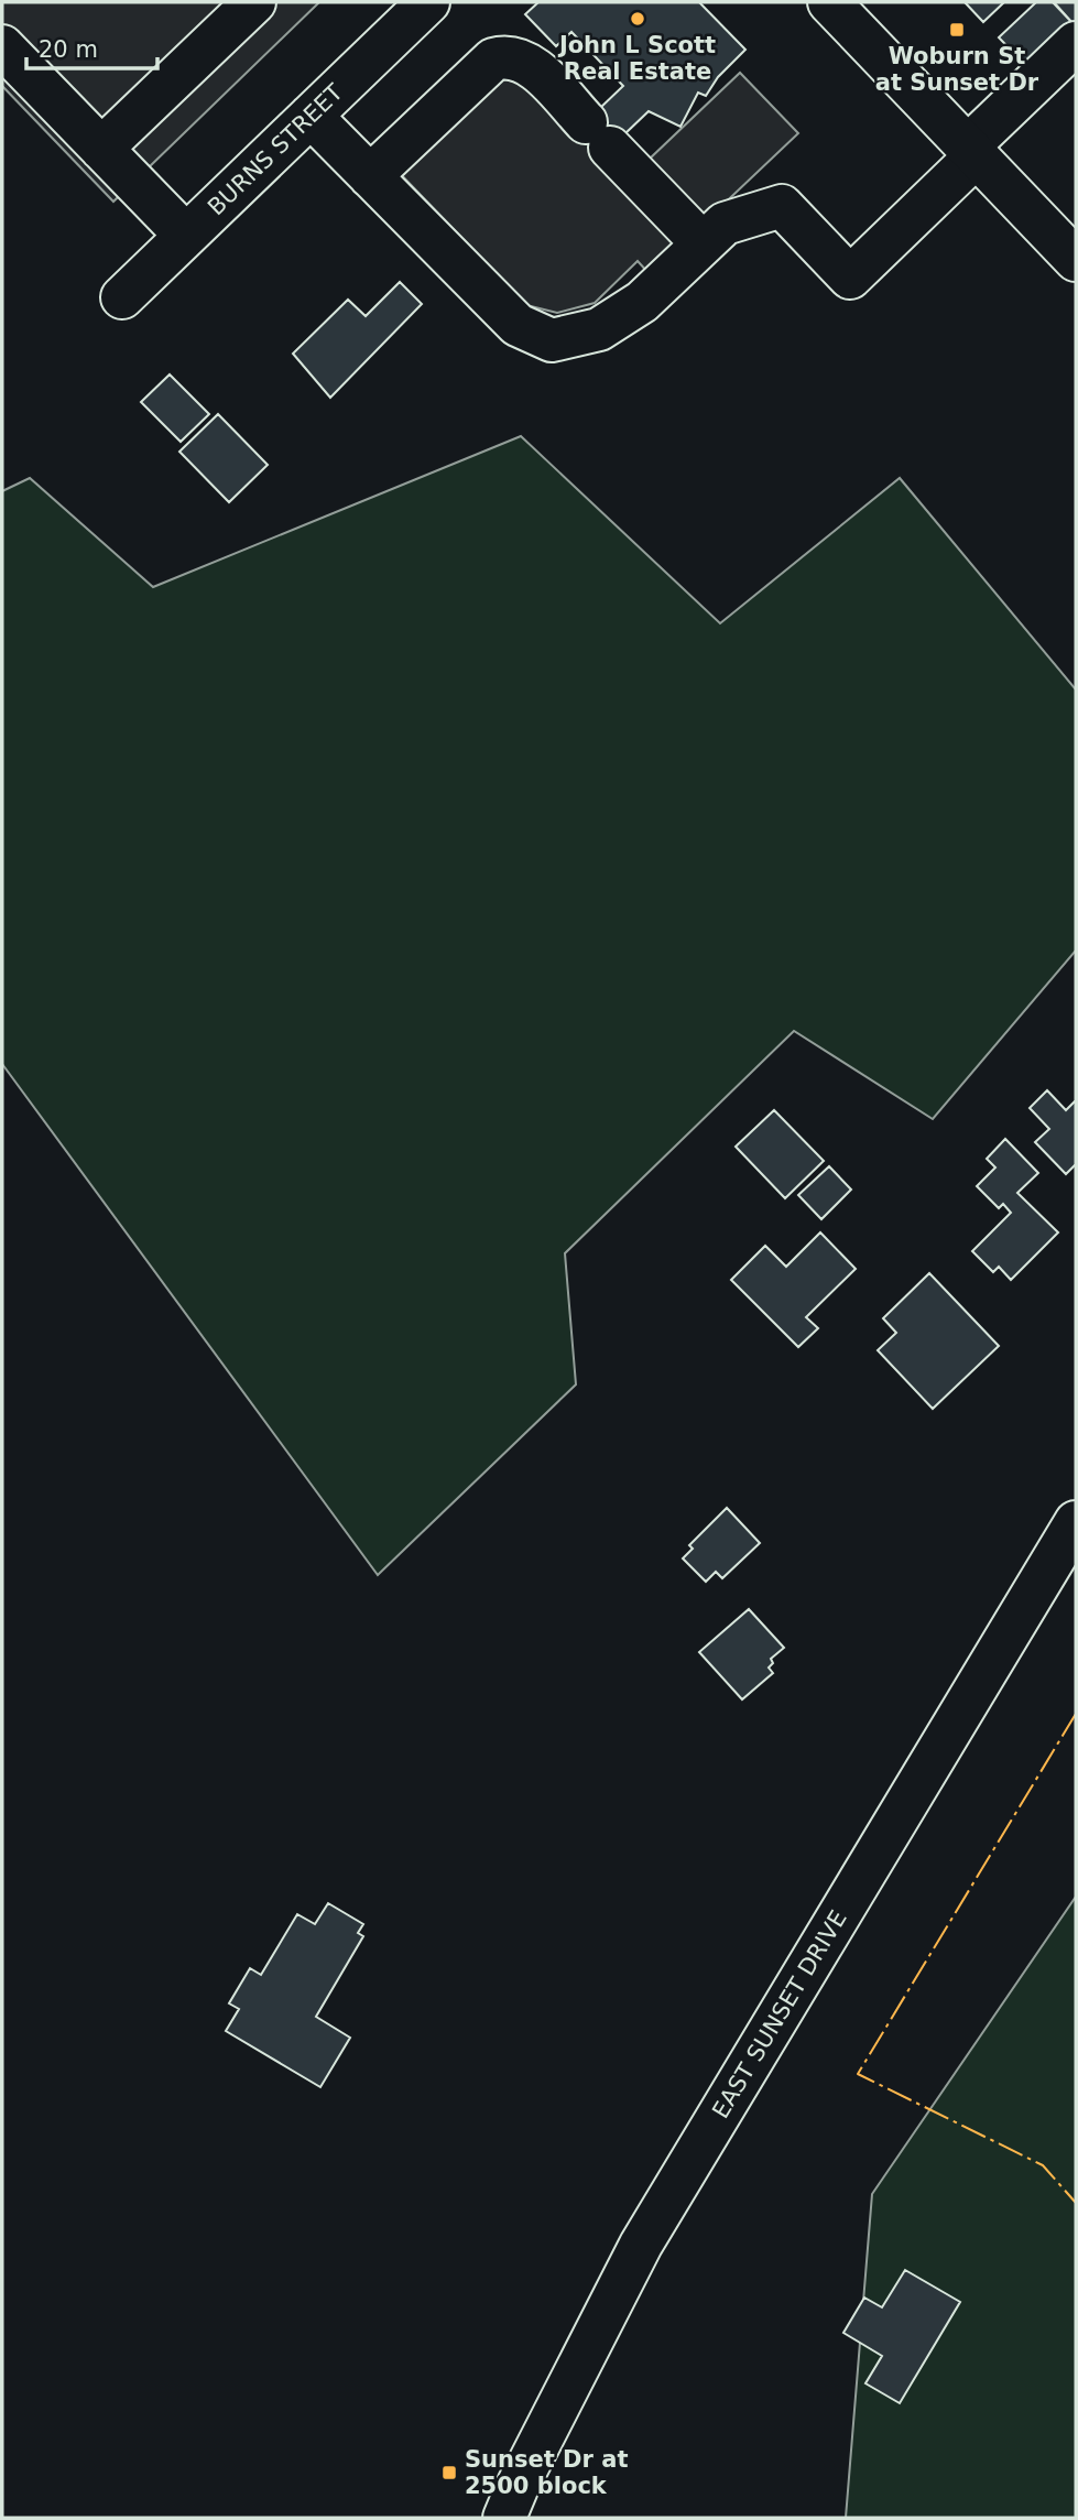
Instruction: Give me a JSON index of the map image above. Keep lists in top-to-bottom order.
{
  "streets": {
    "main road": ["BURNS STREET", "EAST SUNSET DRIVE"]
  },
  "places": {
    "other": ["John L Scott Real Estate"],
    "transit": ["Woburn St at Sunset Dr", "Sunset Dr at 2500 block"]
  },
  "scale_bar": "20 m"
}
